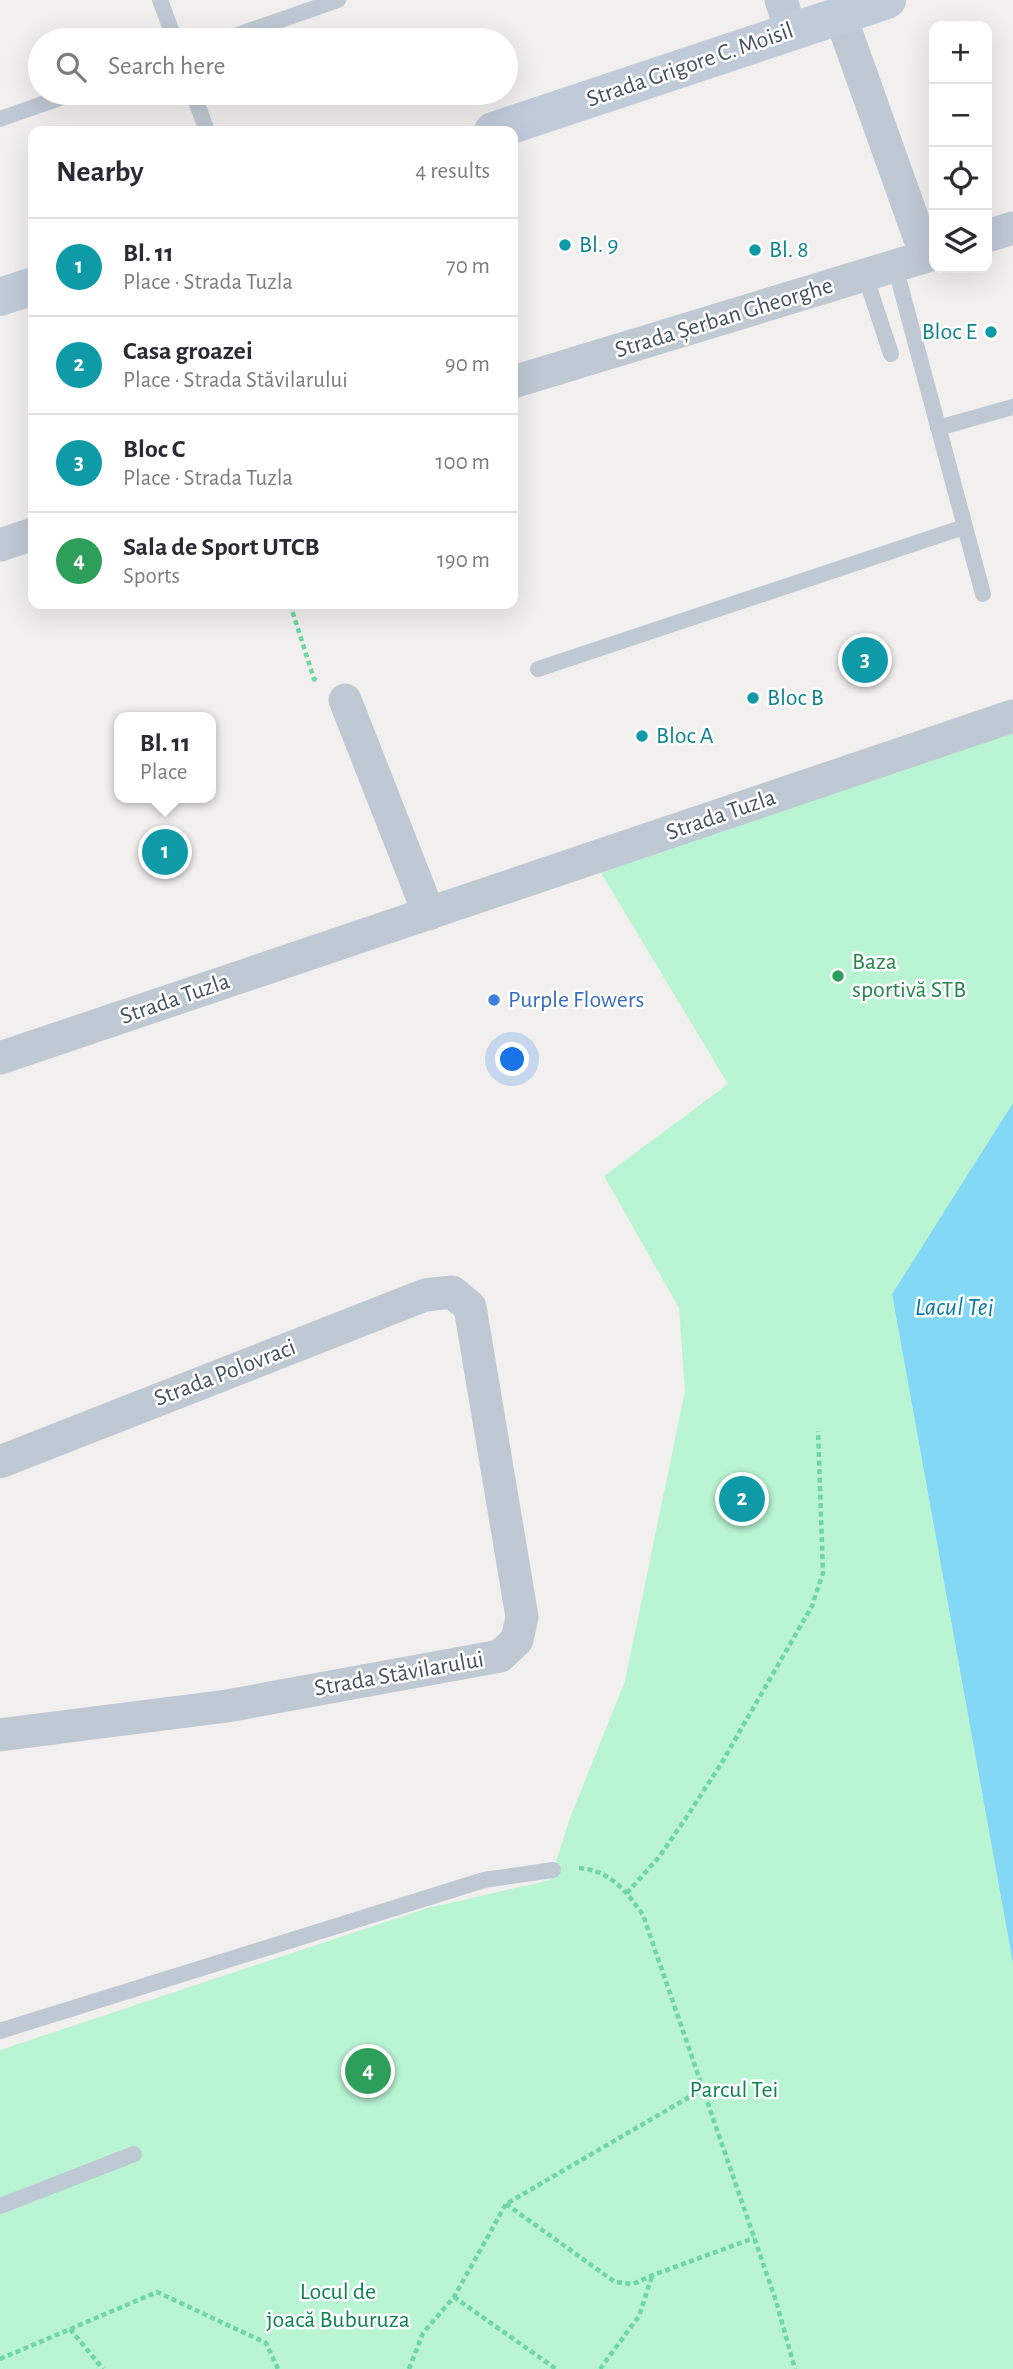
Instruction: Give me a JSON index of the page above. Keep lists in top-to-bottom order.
{
  "streets": {
    "street": [
      "Strada Grigore C. Moisil",
      "Strada Șerban Gheorghe",
      "Strada Tuzla",
      "Strada Polovraci",
      "Strada Stăvilarului"
    ]
  },
  "crossings": [
    ["Strada Polovraci", "Strada Stăvilarului"]
  ],
  "water": ["Lacul Tei"],
  "parks": ["Parcul Tei", "Locul de joacă Buburuza"],
  "places": [
    "Bl. 9",
    "Bl. 8",
    "Bloc E",
    "Bloc B",
    "Bloc A",
    "Baza sportivă STB",
    "Purple Flowers"
  ],
  "page": {
    "map_buttons": ["+", "−"],
    "search": "Search here",
    "heading": ["Nearby", "4 results"],
    "list": [
      {
        "mark": "1",
        "name": "Bl. 11",
        "note": "Place · Strada Tuzla",
        "value": "70 m"
      },
      {
        "mark": "2",
        "name": "Casa groazei",
        "note": "Place · Strada Stăvilarului",
        "value": "90 m"
      },
      {
        "mark": "3",
        "name": "Bloc C",
        "note": "Place · Strada Tuzla",
        "value": "100 m"
      },
      {
        "mark": "4",
        "name": "Sala de Sport UTCB",
        "note": "Sports",
        "value": "190 m"
      }
    ],
    "pins": [
      "3",
      "1",
      "2",
      "4"
    ],
    "popup": ["Bl. 11", "Place"]
  }
}
